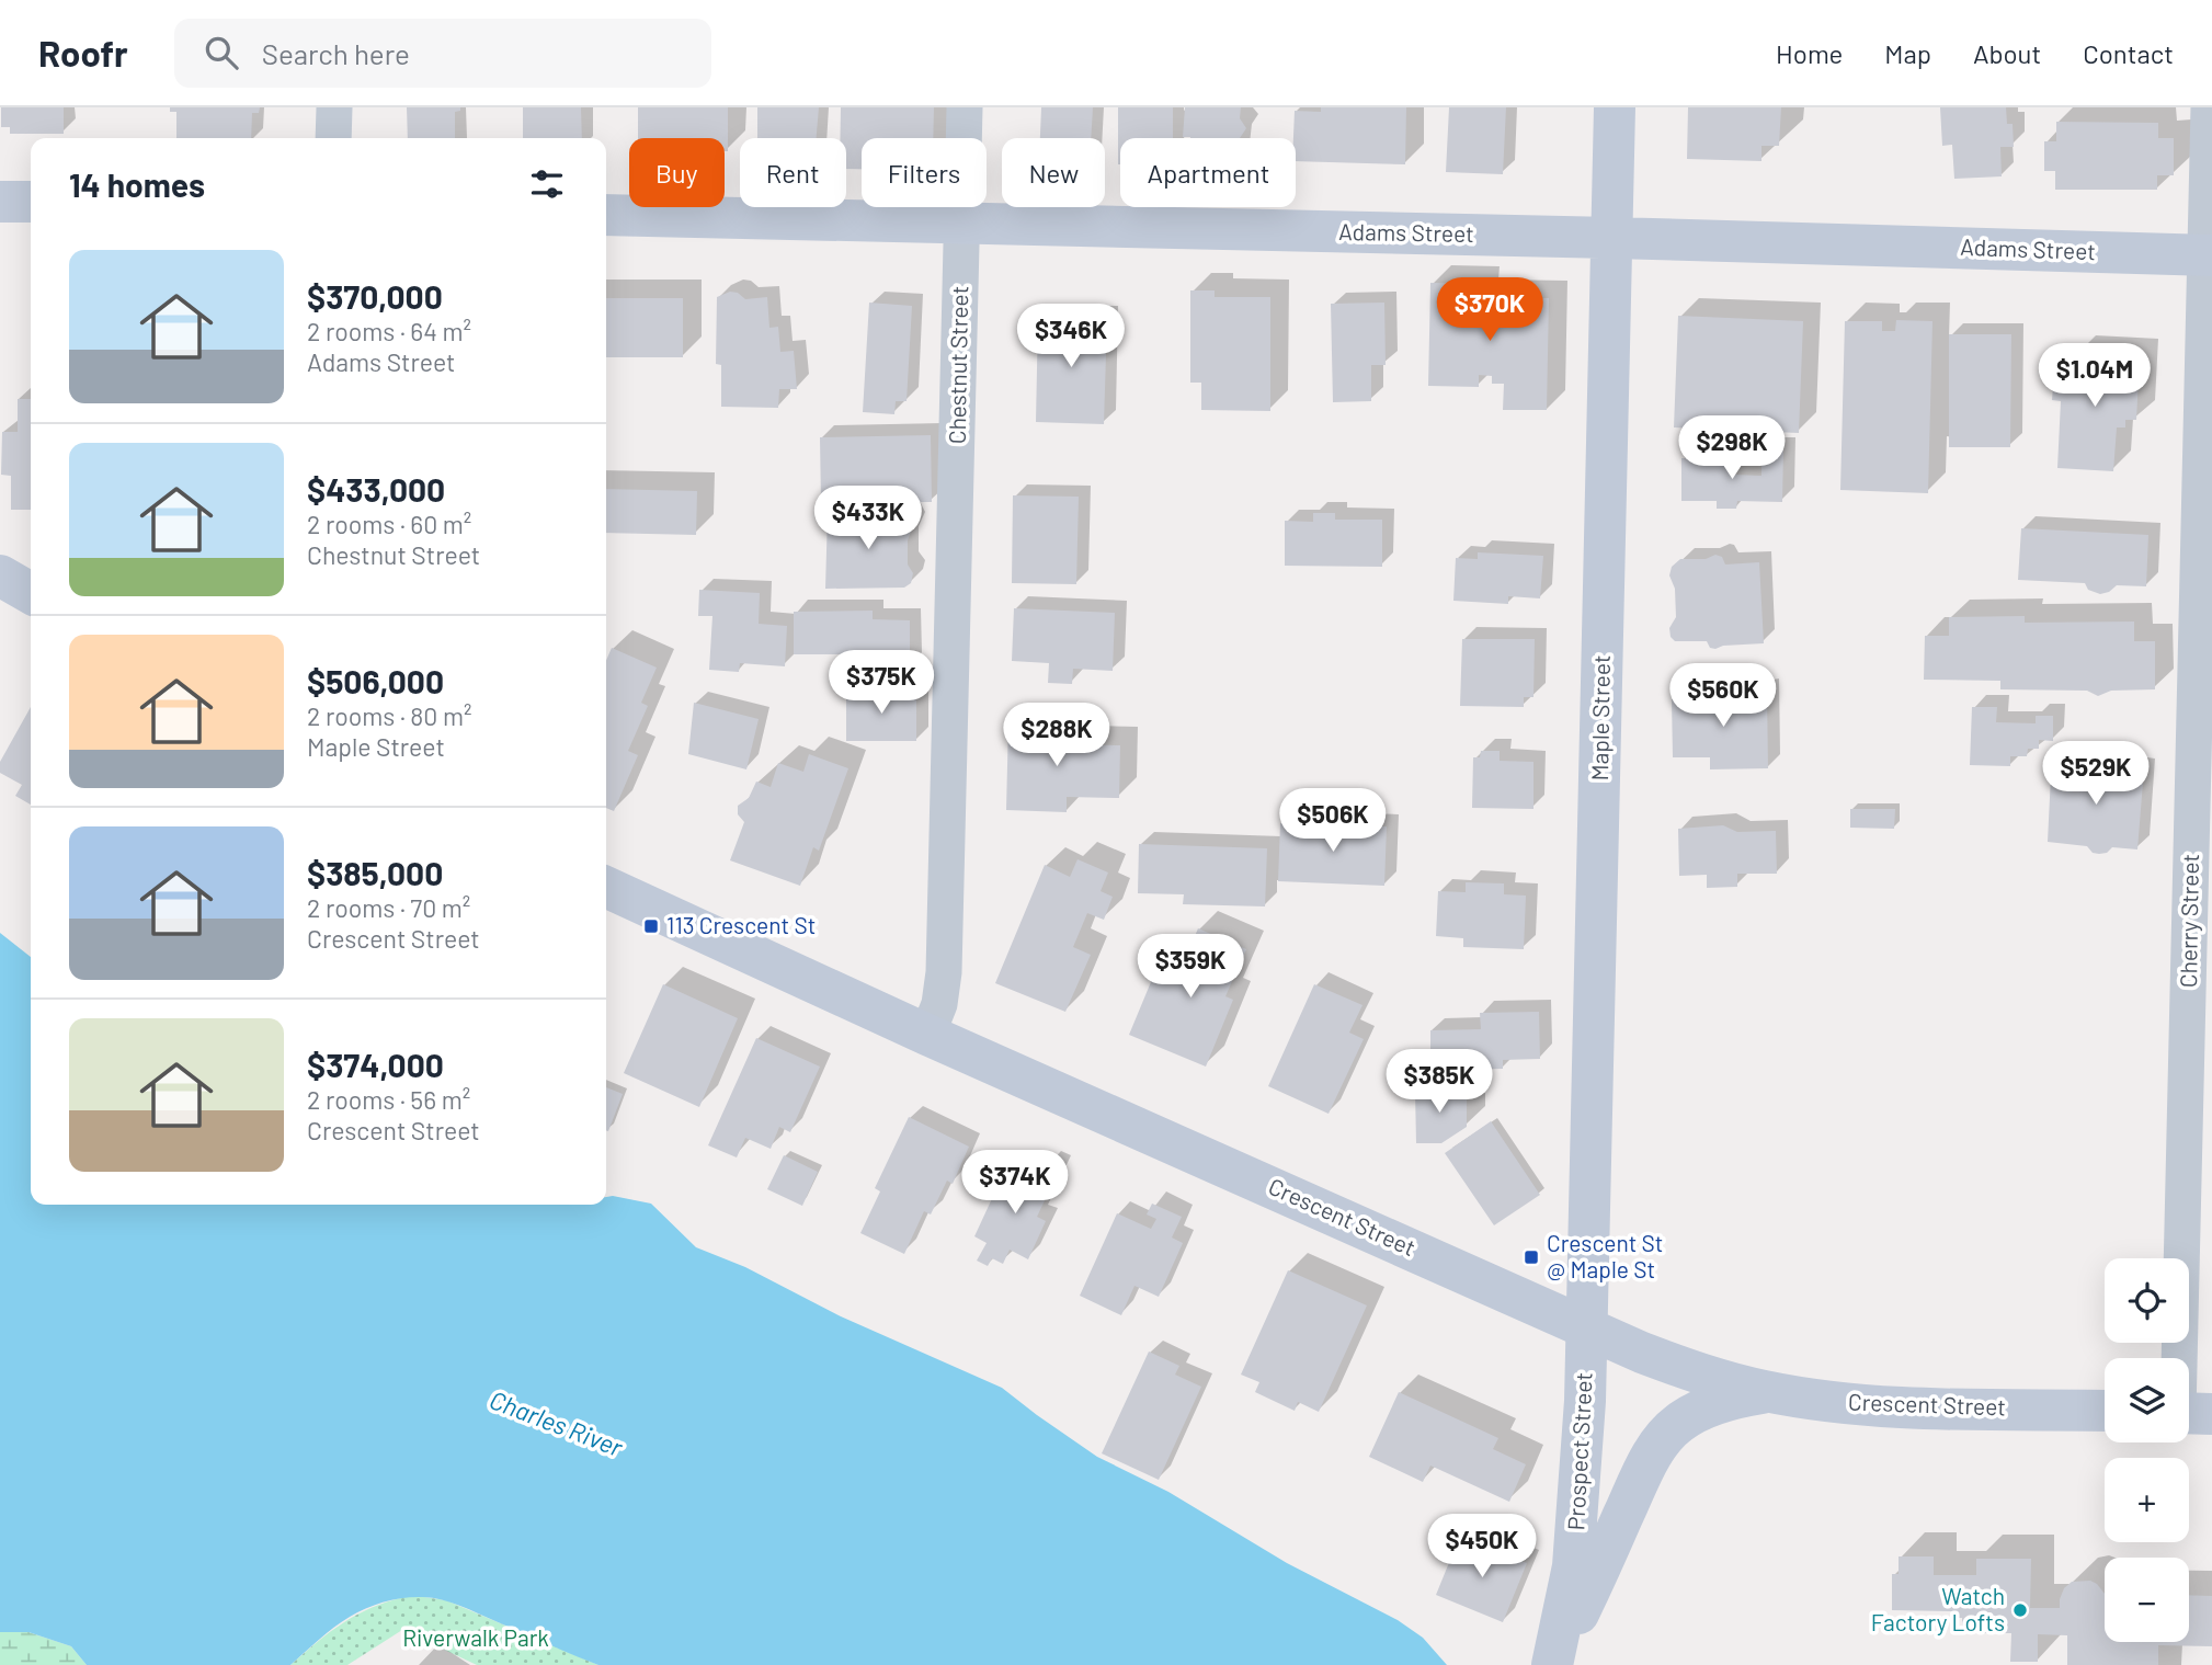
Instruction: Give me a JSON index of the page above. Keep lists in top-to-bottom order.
{
  "streets": {
    "street": [
      "Adams Street",
      "Chestnut Street",
      "Maple Street",
      "Cherry Street",
      "Crescent Street",
      "Prospect Street"
    ]
  },
  "crossings": [
    ["Adams Street", "Chestnut Street"],
    ["Adams Street", "Maple Street"],
    ["Adams Street", "Cherry Street"],
    ["Chestnut Street", "Crescent Street"],
    ["Maple Street", "Crescent Street"],
    ["Maple Street", "Prospect Street"],
    ["Crescent Street", "Prospect Street"]
  ],
  "water": ["Charles River"],
  "parks": ["Riverwalk Park"],
  "places": {
    "transit": ["113 Crescent St", "Crescent St @ Maple St"],
    "other": ["Watch Factory Lofts"]
  },
  "page": {
    "header": "Roofr",
    "search": "Search here",
    "nav": [
      "Home",
      "Map",
      "About",
      "Contact"
    ],
    "chip": [
      "Buy",
      "Rent",
      "Filters",
      "New",
      "Apartment"
    ],
    "heading": "14 homes",
    "list": [
      {
        "name": "$370,000",
        "note": "2 rooms · 64 m² · Adams Street"
      },
      {
        "name": "$433,000",
        "note": "2 rooms · 60 m² · Chestnut Street"
      },
      {
        "name": "$506,000",
        "note": "2 rooms · 80 m² · Maple Street"
      },
      {
        "name": "$385,000",
        "note": "2 rooms · 70 m² · Crescent Street"
      },
      {
        "name": "$374,000",
        "note": "2 rooms · 56 m² · Crescent Street"
      }
    ],
    "price": [
      "$370K",
      "$346K",
      "$1.04M",
      "$298K",
      "$433K",
      "$375K",
      "$560K",
      "$288K",
      "$529K",
      "$506K",
      "$359K",
      "$385K",
      "$374K",
      "$450K"
    ],
    "map_buttons": ["+", "−"]
  }
}
